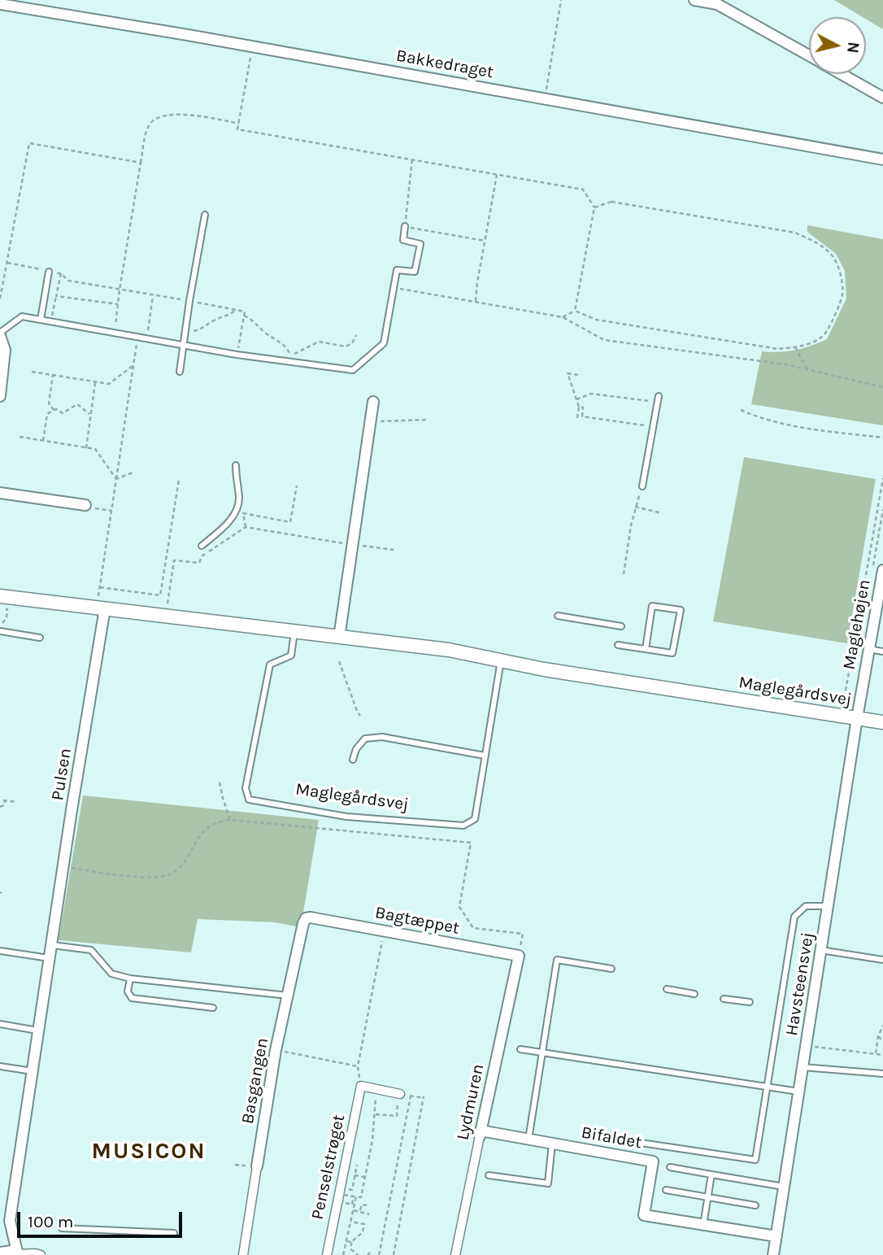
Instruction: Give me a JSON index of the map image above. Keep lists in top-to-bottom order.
{
  "streets": {
    "street": [
      "Bakkedraget",
      "Maglehøjen",
      "Maglegårdsvej",
      "Pulsen",
      "Bagtæppet",
      "Havsteensvej",
      "Basgangen",
      "Lydmuren",
      "Bifaldet",
      "Penselstrøget"
    ]
  },
  "crossings": [
    ["Maglehøjen", "Maglegårdsvej"],
    ["Maglehøjen", "Havsteensvej"],
    ["Maglegårdsvej", "Pulsen"],
    ["Maglegårdsvej", "Havsteensvej"],
    ["Bagtæppet", "Basgangen"],
    ["Bagtæppet", "Lydmuren"],
    ["Havsteensvej", "Bifaldet"],
    ["Lydmuren", "Bifaldet"]
  ],
  "districts": ["MUSICON"],
  "scale_bar": "100 m",
  "north": "right"
}
